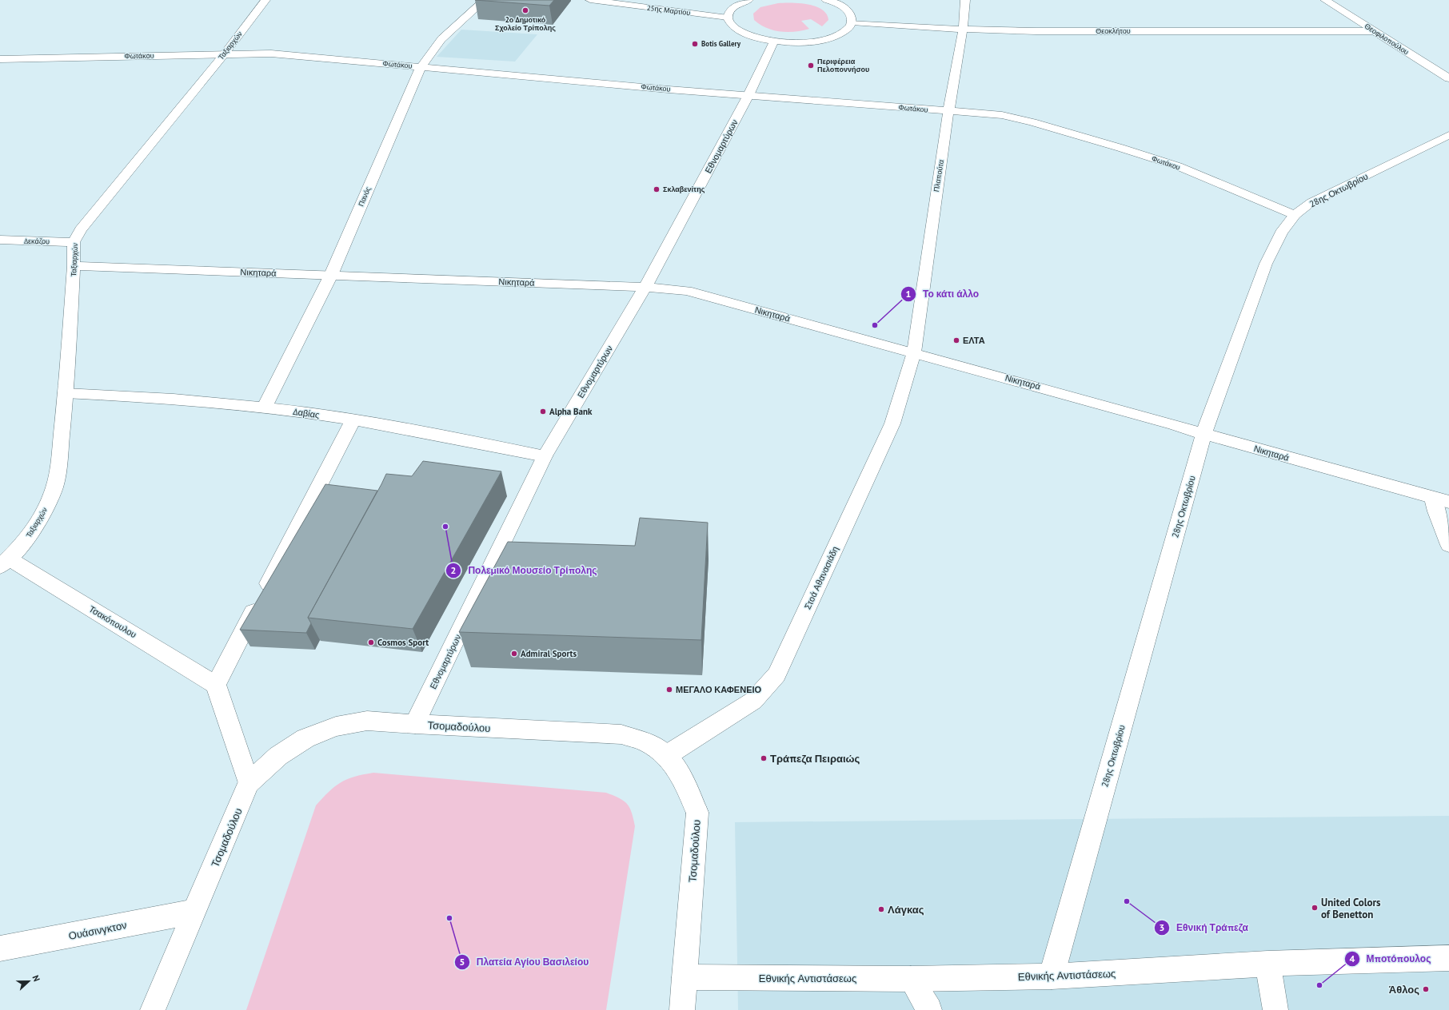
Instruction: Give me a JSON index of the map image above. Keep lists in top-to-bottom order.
{
  "streets": {
    "street": [
      "25ης Μαρτίου",
      "Θεοκλήτου",
      "Θεοφιλοπούλου",
      "Ταξιαρχών",
      "Φωτάκου",
      "Εθνομαρτύρων",
      "Πλαπούτα",
      "28ης Οκτωβρίου",
      "Πανός",
      "Δεκάζου",
      "Νικηταρά",
      "Δαβίας",
      "Στοά Αθανασιάδη",
      "Τσακόπουλου",
      "Τσομαδούλου",
      "Ουάσινγκτον",
      "Εθνικής Αντιστάσεως"
    ]
  },
  "crossings": [
    ["Θεοκλήτου", "Θεοφιλοπούλου"],
    ["Θεοκλήτου", "Πλαπούτα"],
    ["Ταξιαρχών", "Φωτάκου"],
    ["Ταξιαρχών", "Δεκάζου"],
    ["Ταξιαρχών", "Νικηταρά"],
    ["Ταξιαρχών", "Δαβίας"],
    ["Ταξιαρχών", "Τσακόπουλου"],
    ["Φωτάκου", "Εθνομαρτύρων"],
    ["Φωτάκου", "Πλαπούτα"],
    ["Φωτάκου", "28ης Οκτωβρίου"],
    ["Φωτάκου", "Πανός"],
    ["Εθνομαρτύρων", "Νικηταρά"],
    ["Εθνομαρτύρων", "Δαβίας"],
    ["Εθνομαρτύρων", "Τσομαδούλου"],
    ["Πλαπούτα", "Νικηταρά"],
    ["Πλαπούτα", "Στοά Αθανασιάδη"],
    ["28ης Οκτωβρίου", "Νικηταρά"],
    ["28ης Οκτωβρίου", "Εθνικής Αντιστάσεως"],
    ["Πανός", "Νικηταρά"],
    ["Πανός", "Δαβίας"],
    ["Νικηταρά", "Στοά Αθανασιάδη"],
    ["Στοά Αθανασιάδη", "Τσομαδούλου"],
    ["Τσομαδούλου", "Ουάσινγκτον"],
    ["Τσομαδούλου", "Εθνικής Αντιστάσεως"]
  ],
  "places": [
    "2ο Δημοτικό Σχολείο Τρίπολης",
    "Botis Gallery",
    "Περιφέρεια Πελοποννήσου",
    "Σκλαβενίτης",
    "Το κάτι άλλο",
    "ΕΛΤΑ",
    "Alpha Bank",
    "Πολεμικό Μουσείο Τρίπολης",
    "Cosmos Sport",
    "Admiral Sports",
    "ΜΕΓΑΛΟ ΚΑΦΕΝΕΙΟ",
    "Τράπεζα Πειραιώς",
    "Εθνική Τράπεζα",
    "United Colors of Benetton",
    "Λάγκας",
    "Πλατεία Αγίου Βασιλείου",
    "Μποτόπουλος",
    "Άθλος"
  ],
  "north": "right"
}
